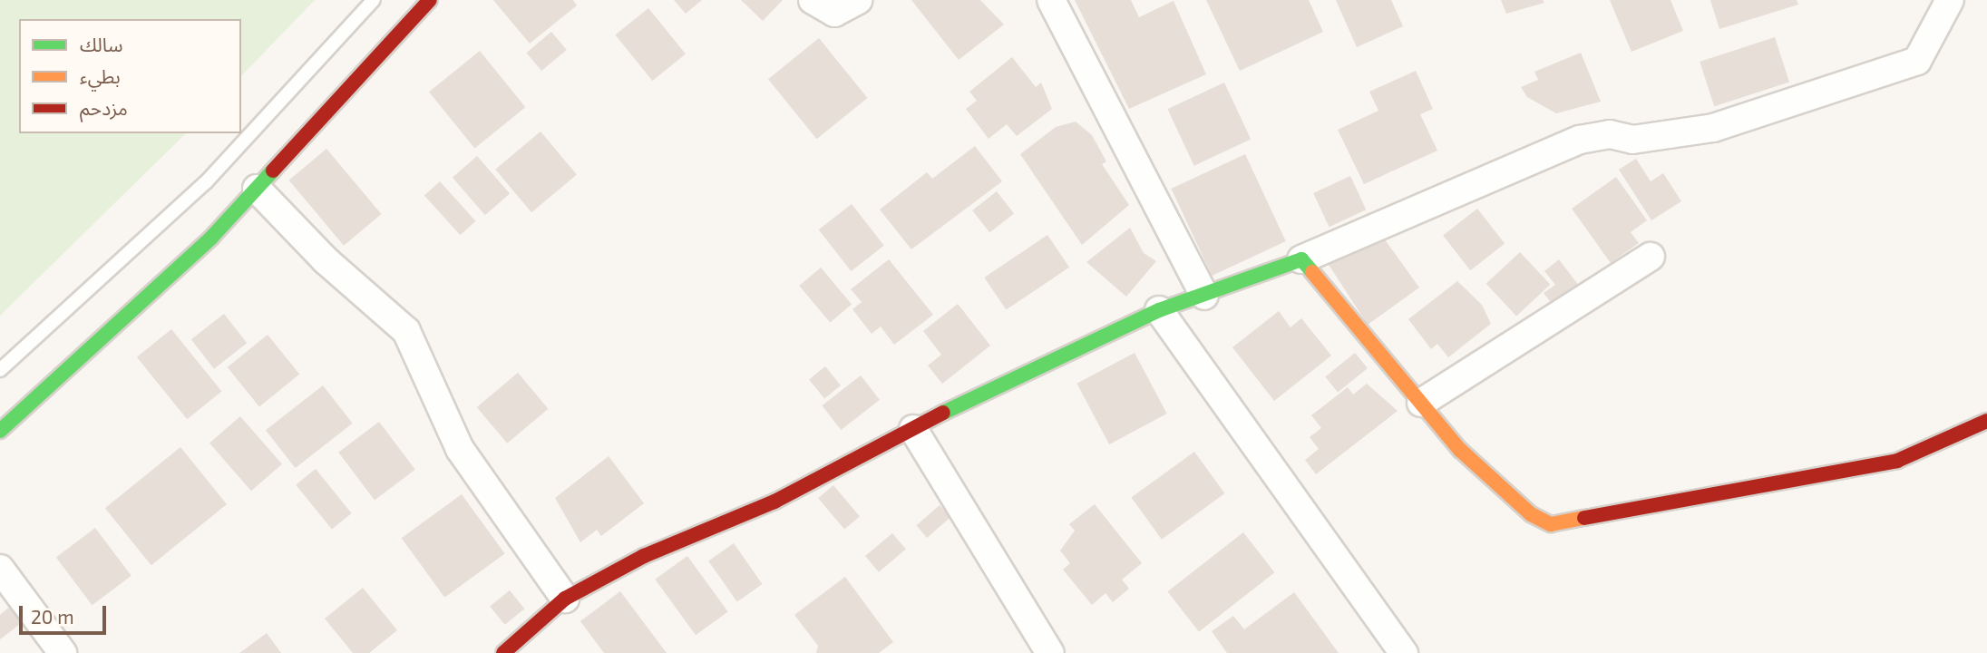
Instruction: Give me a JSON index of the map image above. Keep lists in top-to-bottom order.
{
  "legend": ["سالك", "بطيء", "مزدحم"],
  "scale_bar": "20 m"
}
